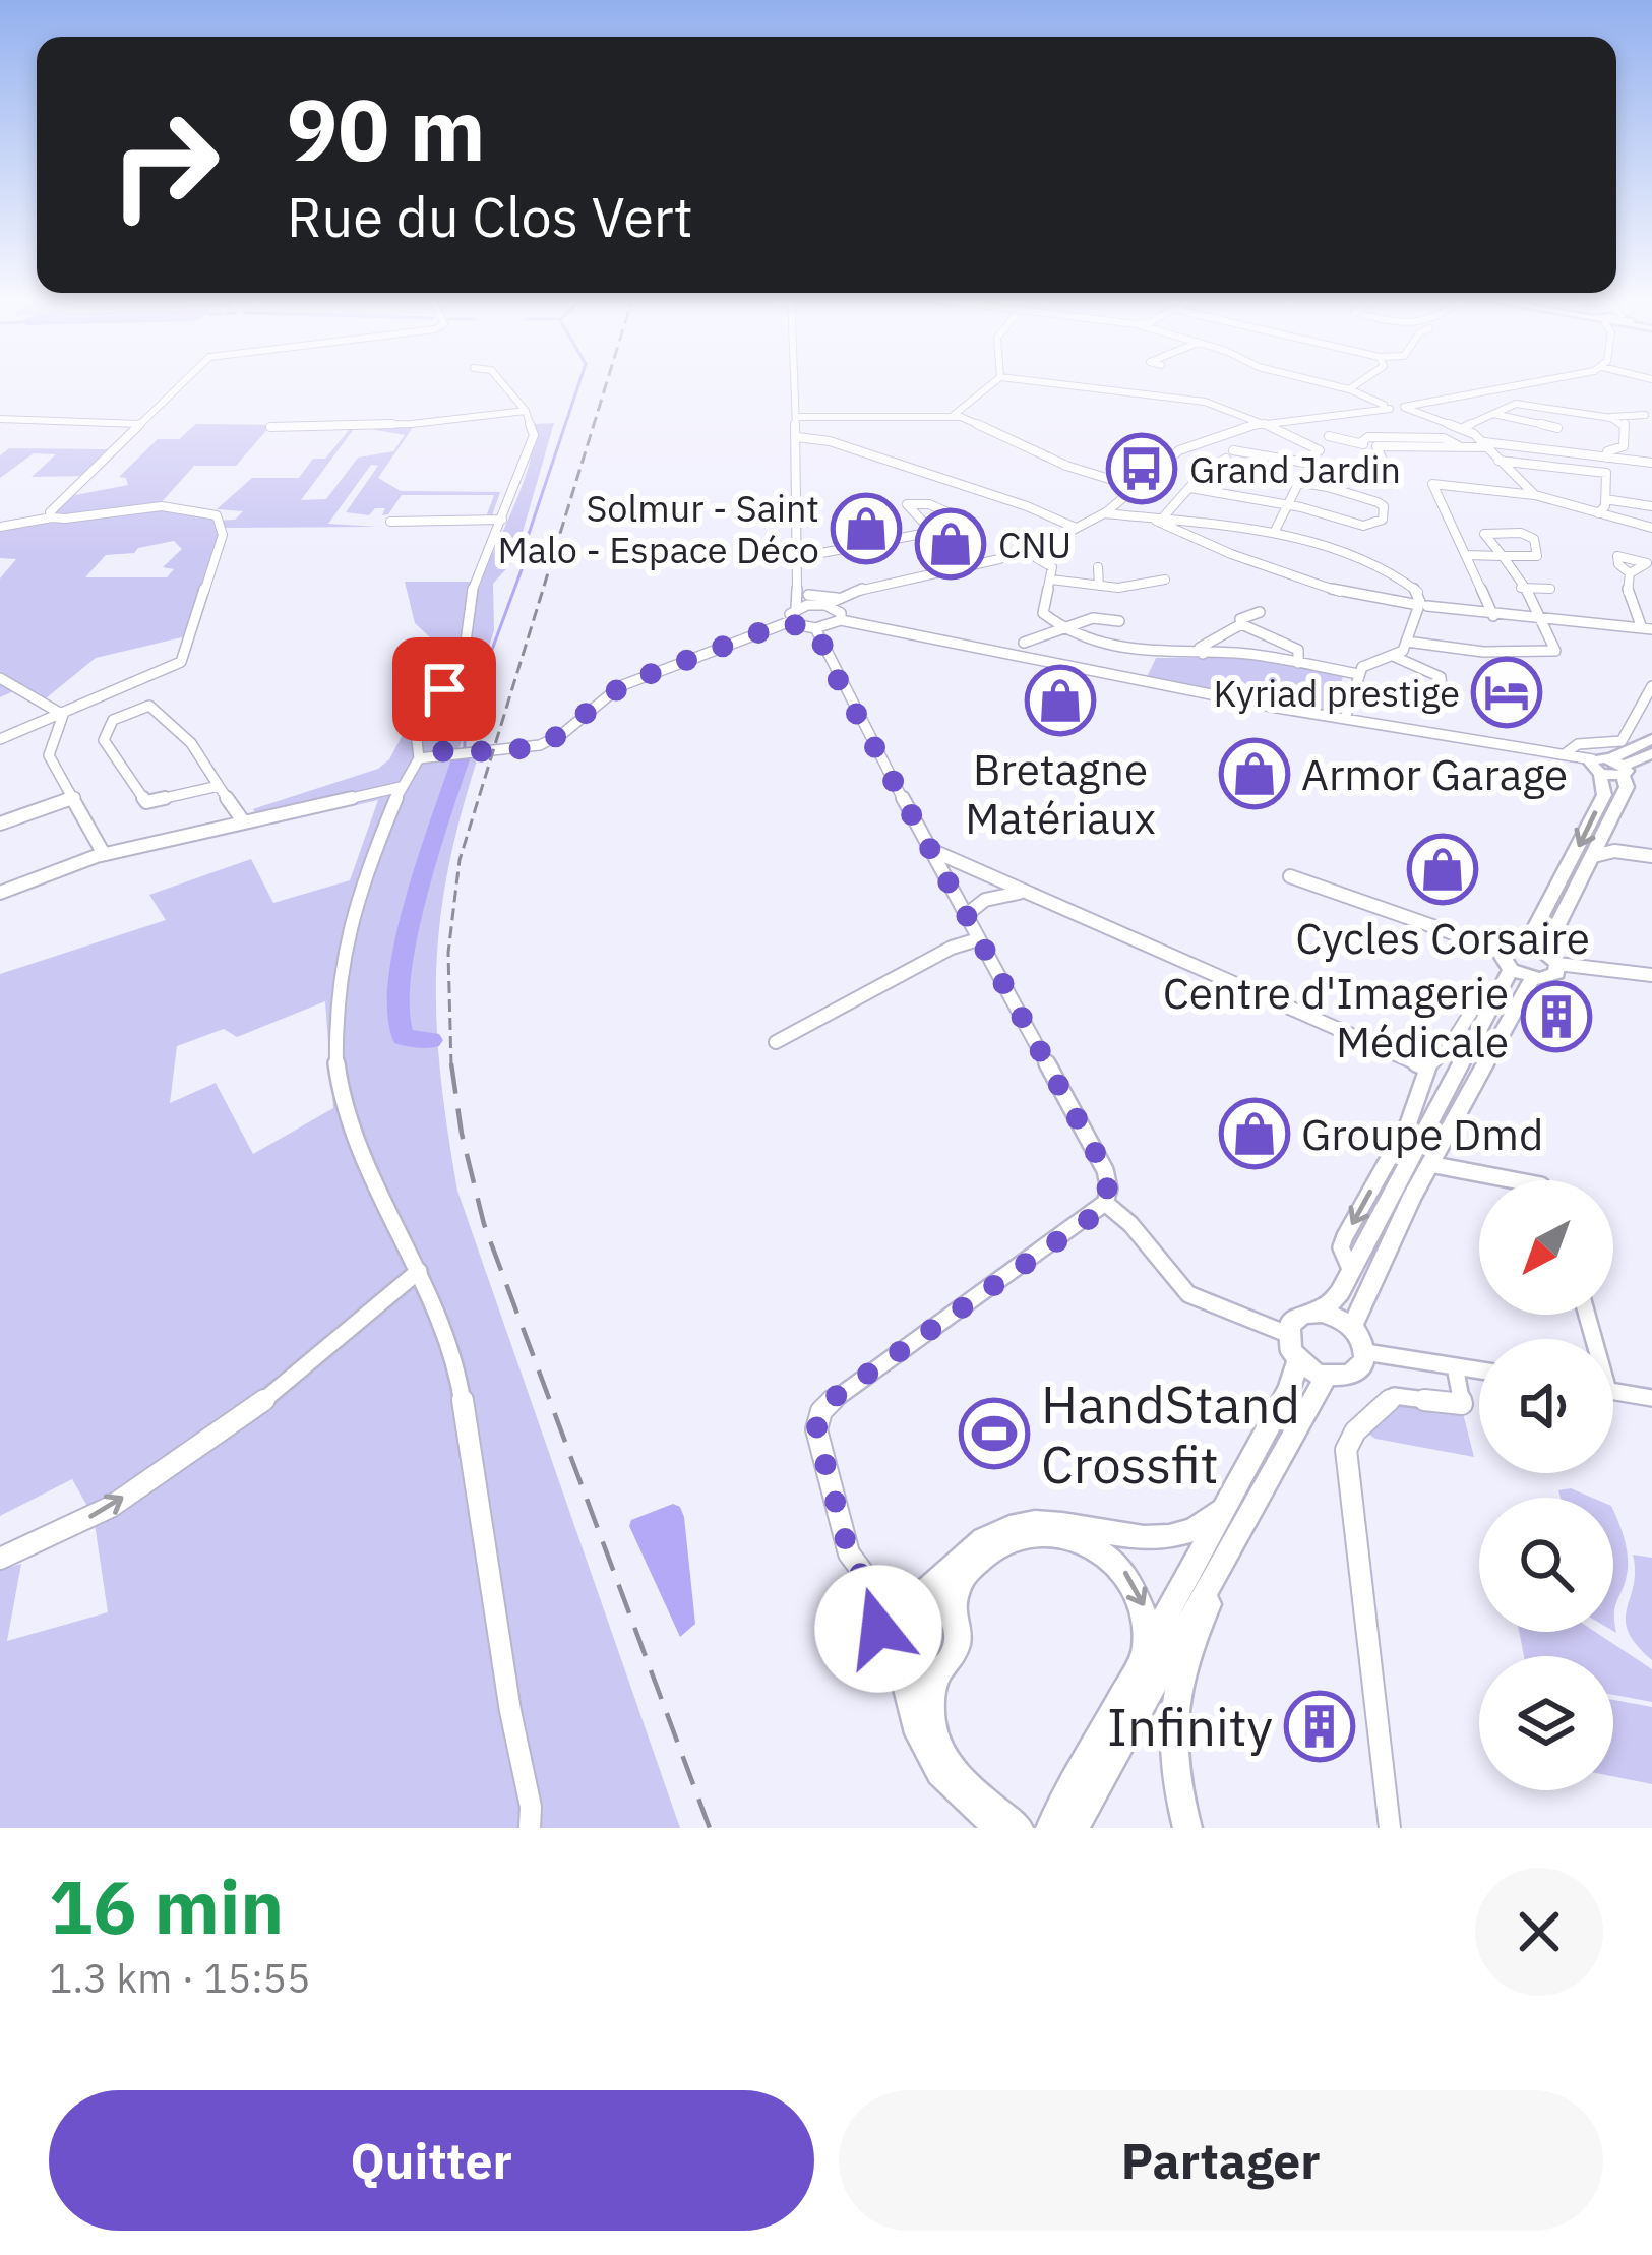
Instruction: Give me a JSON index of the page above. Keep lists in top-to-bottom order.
{
  "places": {
    "bus stop": ["Grand Jardin"],
    "shop": [
      "Solmur - Saint Malo - Espace Déco",
      "CNU",
      "Bretagne Matériaux",
      "Armor Garage",
      "Cycles Corsaire",
      "Groupe Dmd"
    ],
    "hotel": ["Kyriad prestige"],
    "building": ["Centre d'Imagerie Médicale", "Infinity"],
    "sports": ["HandStand Crossfit"]
  },
  "north": "bottom left",
  "page": {
    "turn": ["90 m", "Rue du Clos Vert"],
    "heading": ["16 min", "1.3 km · 15:55"],
    "buttons": ["Quitter", "Partager"]
  }
}
